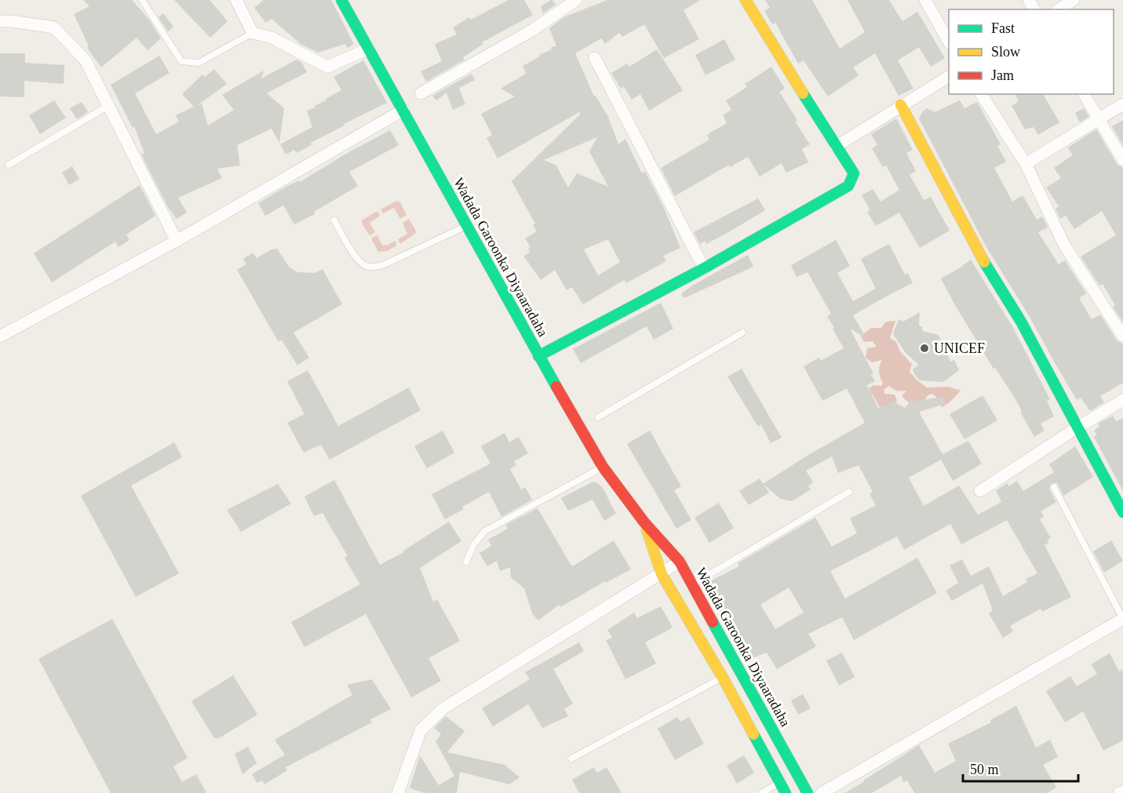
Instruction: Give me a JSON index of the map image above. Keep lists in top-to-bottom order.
{
  "streets": {
    "main road": ["Wadada Garoonka Diyaaradaha"]
  },
  "places": ["UNICEF"],
  "legend": ["Fast", "Slow", "Jam"],
  "scale_bar": "50 m"
}
